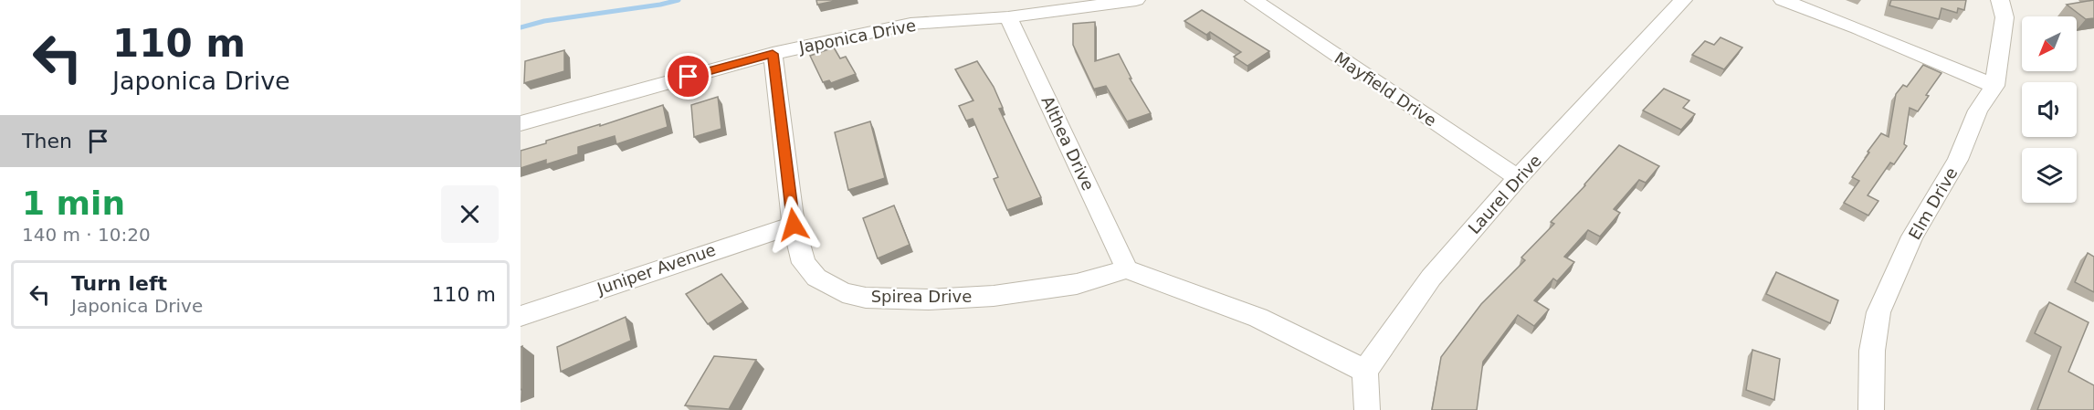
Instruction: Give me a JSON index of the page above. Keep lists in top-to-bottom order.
{
  "streets": {
    "street": [
      "Japonica Drive",
      "Mayfield Drive",
      "Althea Drive",
      "Laurel Drive",
      "Elm Drive",
      "Juniper Avenue",
      "Spirea Drive"
    ]
  },
  "crossings": [
    ["Japonica Drive", "Althea Drive"],
    ["Japonica Drive", "Spirea Drive"],
    ["Mayfield Drive", "Laurel Drive"],
    ["Althea Drive", "Spirea Drive"],
    ["Juniper Avenue", "Spirea Drive"]
  ],
  "north": "bottom left",
  "page": {
    "turn": ["110 m", "Japonica Drive"],
    "then": "Then",
    "heading": ["1 min", "140 m · 10:20"],
    "list": [
      {
        "name": "Turn left",
        "note": "Japonica Drive",
        "value": "110 m"
      }
    ]
  }
}
